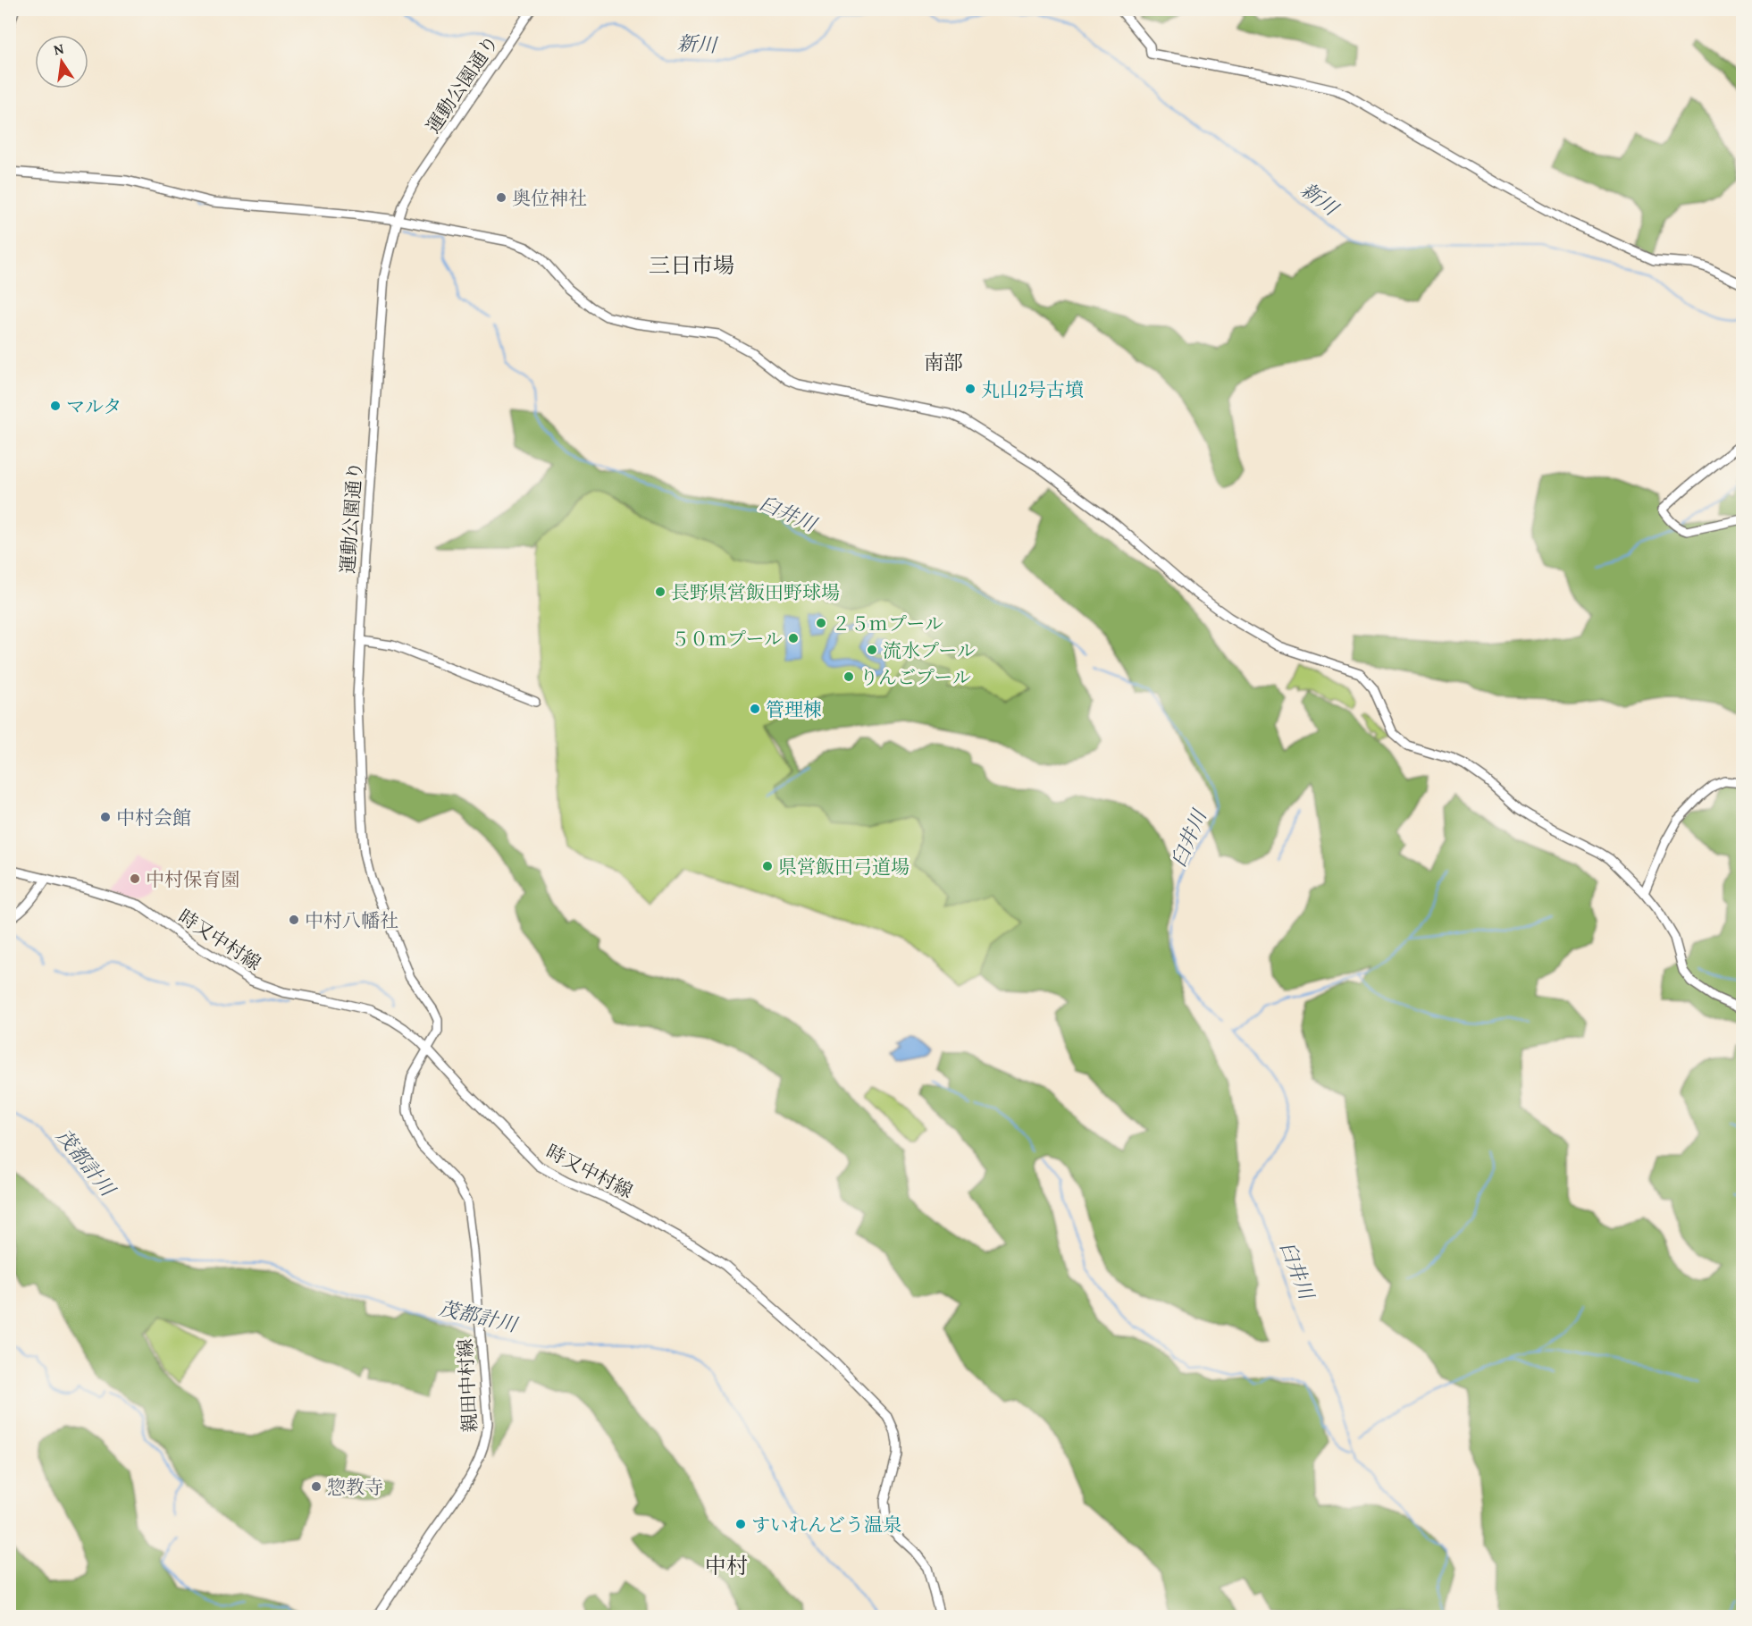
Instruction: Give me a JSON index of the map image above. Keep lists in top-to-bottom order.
{
  "streets": {
    "street": ["運動公園通り", "時又中村線", "親田中村線"]
  },
  "crossings": [
    ["運動公園通り", "時又中村線"],
    ["運動公園通り", "親田中村線"],
    ["時又中村線", "親田中村線"]
  ],
  "districts": ["三日市場", "南部", "中村"],
  "water": ["新川", "臼井川", "茂都計川"],
  "places": [
    "奥位神社",
    "丸山2号古墳",
    "マルタ",
    "長野県営飯田野球場",
    "２５ｍプール",
    "５０ｍプール",
    "流水プール",
    "りんごプール",
    "管理棟",
    "中村会館",
    "県営飯田弓道場",
    "中村保育園",
    "中村八幡社",
    "惣教寺",
    "すいれんどう温泉"
  ],
  "north": "top"
}
